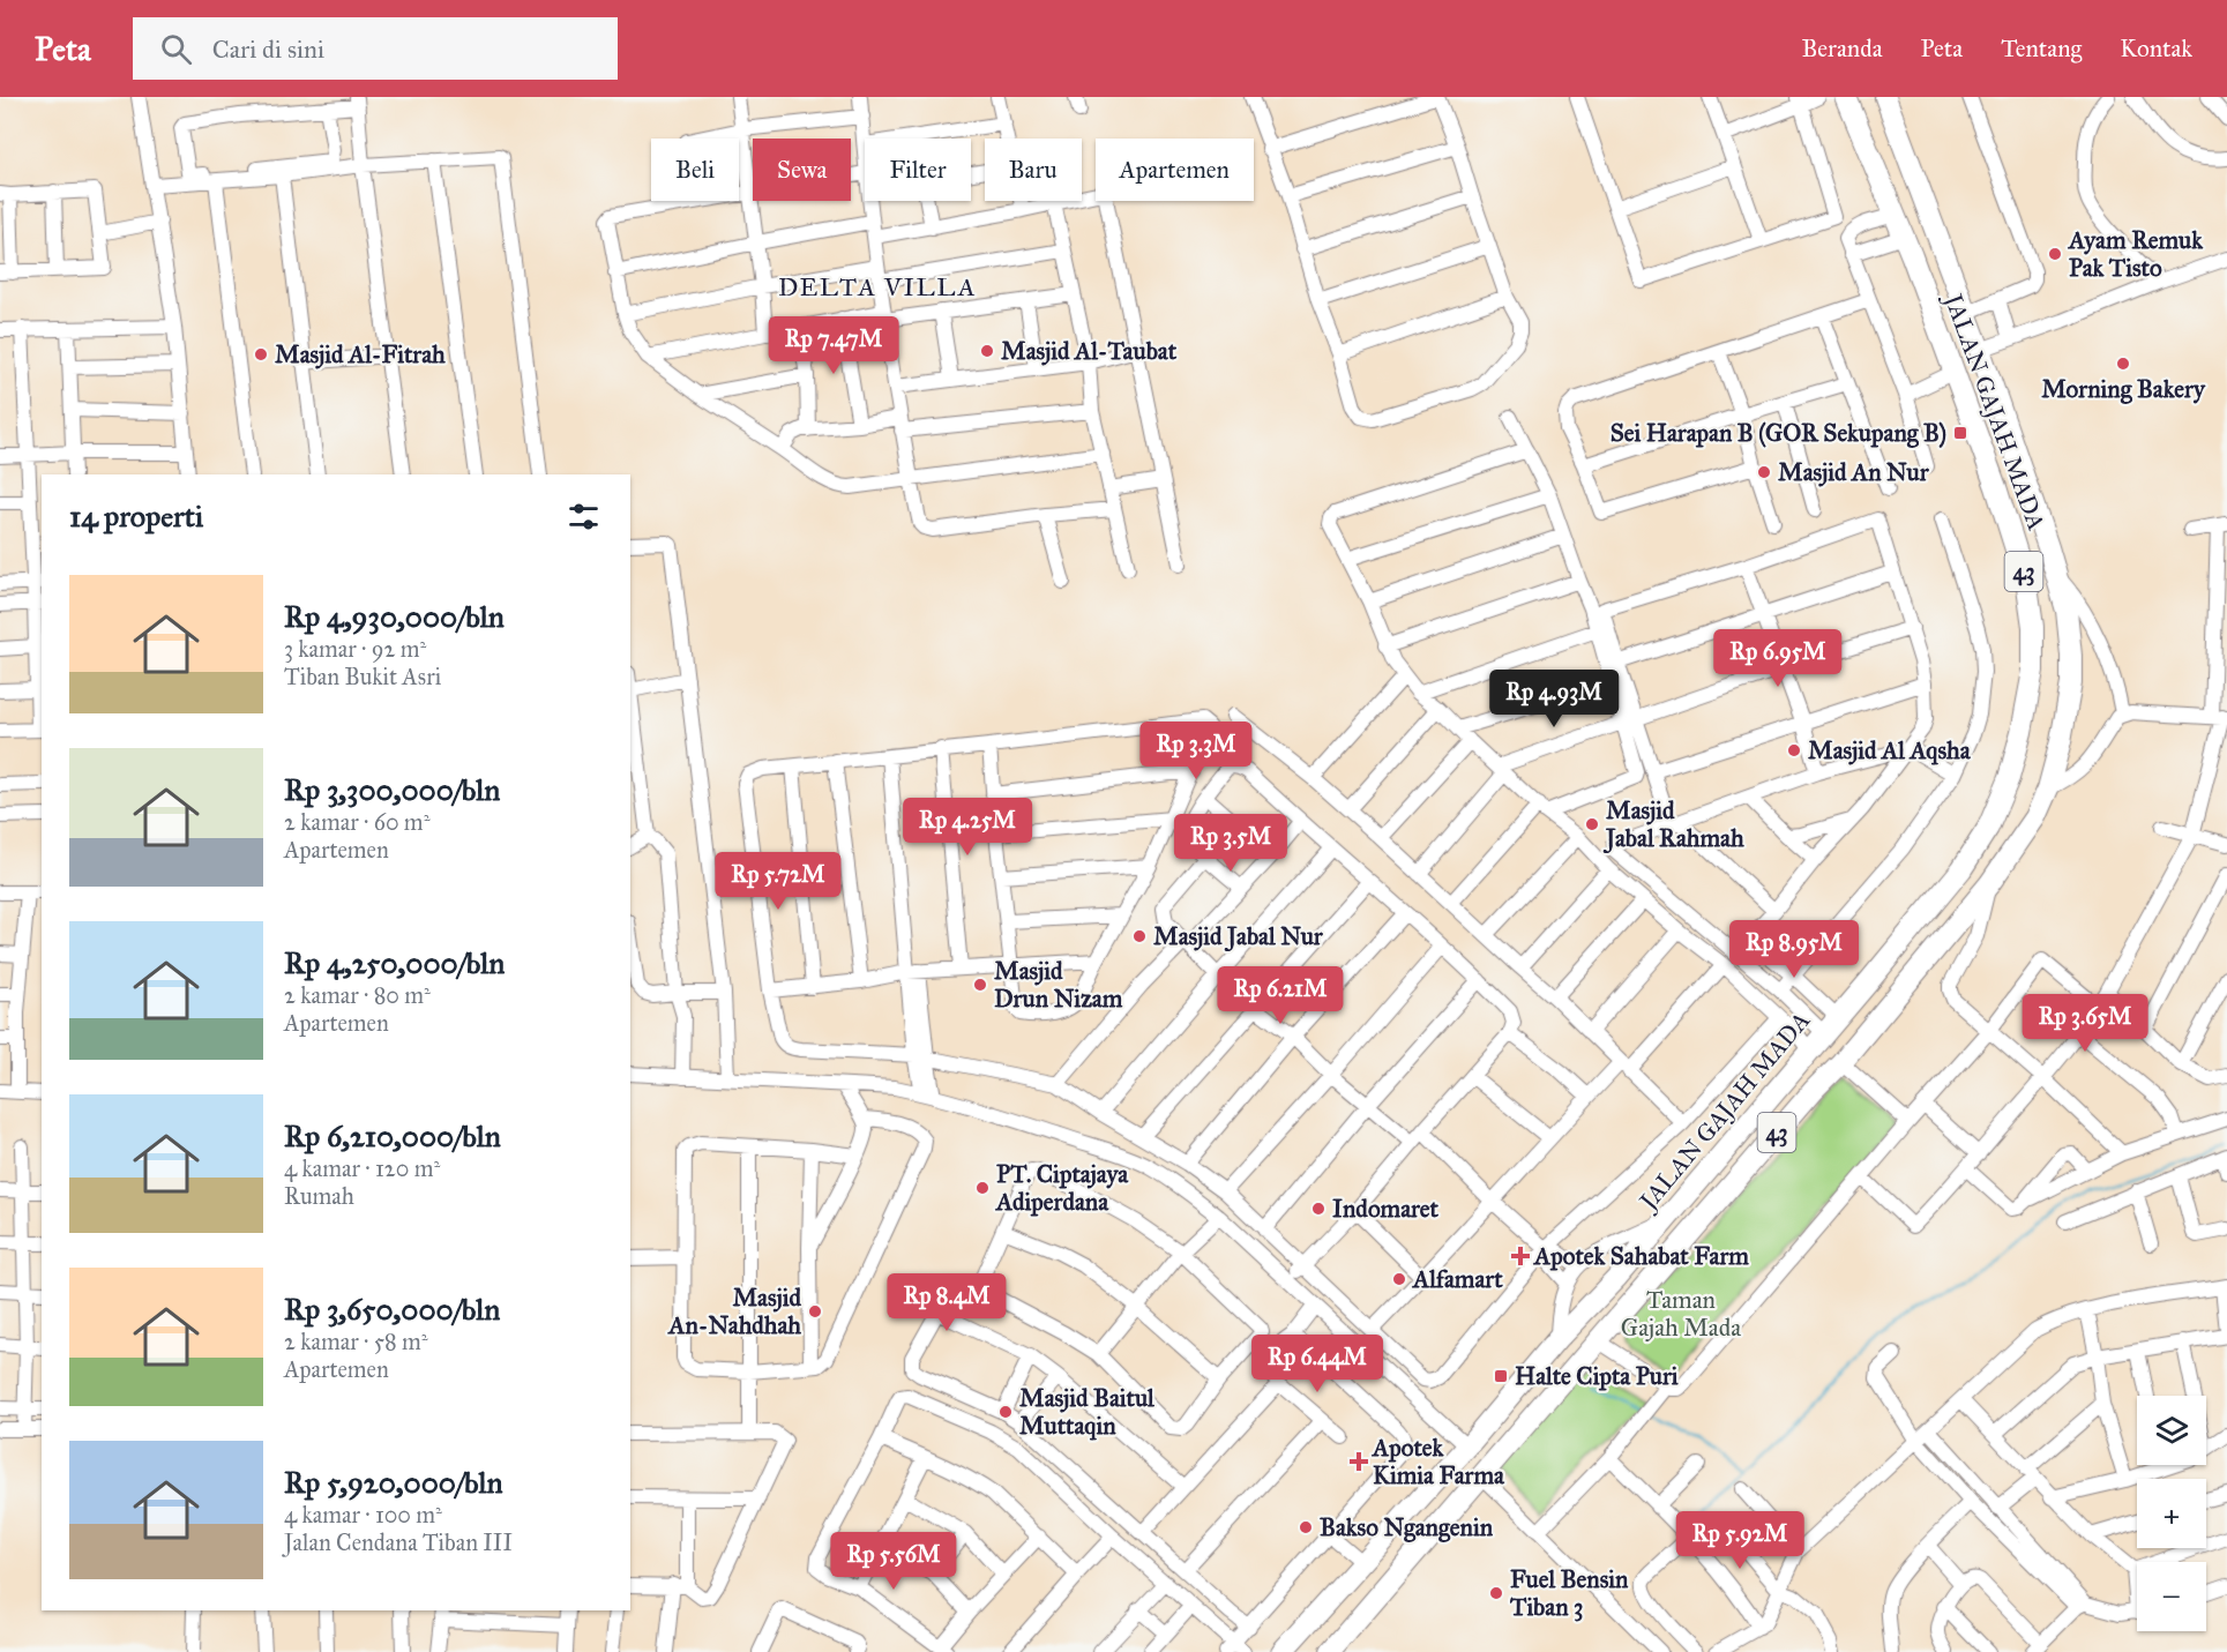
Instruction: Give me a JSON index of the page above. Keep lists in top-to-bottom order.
{
  "streets": {
    "highway": ["JALAN GAJAH MADA", "43"]
  },
  "districts": ["DELTA VILLA"],
  "parks": ["Taman Gajah Mada"],
  "places": {
    "other": [
      "Ayam Remuk Pak Tisto",
      "Masjid Al-Taubat",
      "Masjid Al-Fitrah",
      "Morning Bakery",
      "Masjid An Nur",
      "Masjid Al Aqsha",
      "Masjid Jabal Rahmah",
      "Masjid Jabal Nur",
      "Masjid Drun Nizam",
      "PT. Ciptajaya Adiperdana",
      "Indomaret",
      "Alfamart",
      "Masjid An-Nahdhah",
      "Masjid Baitul Muttaqin",
      "Bakso Ngangenin",
      "Fuel Bensin Tiban 3"
    ],
    "transit": ["Sei Harapan B (GOR Sekupang B)", "Halte Cipta Puri"],
    "health": ["Apotek Sahabat Farm", "Apotek Kimia Farma"]
  },
  "page": {
    "header": "Peta",
    "search": "Cari di sini",
    "nav": [
      "Beranda",
      "Peta",
      "Tentang",
      "Kontak"
    ],
    "chip": [
      "Beli",
      "Sewa",
      "Filter",
      "Baru",
      "Apartemen"
    ],
    "price": [
      "Rp 7.47M",
      "Rp 6.95M",
      "Rp 4.93M",
      "Rp 3.3M",
      "Rp 4.25M",
      "Rp 3.5M",
      "Rp 5.72M",
      "Rp 8.95M",
      "Rp 6.21M",
      "Rp 3.65M",
      "Rp 8.4M",
      "Rp 6.44M",
      "Rp 5.92M",
      "Rp 5.56M"
    ],
    "heading": "14 properti",
    "list": [
      {
        "name": "Rp 4,930,000/bln",
        "note": "3 kamar · 92 m² · Tiban Bukit Asri"
      },
      {
        "name": "Rp 3,300,000/bln",
        "note": "2 kamar · 60 m² · Apartemen"
      },
      {
        "name": "Rp 4,250,000/bln",
        "note": "2 kamar · 80 m² · Apartemen"
      },
      {
        "name": "Rp 6,210,000/bln",
        "note": "4 kamar · 120 m² · Rumah"
      },
      {
        "name": "Rp 3,650,000/bln",
        "note": "2 kamar · 58 m² · Apartemen"
      },
      {
        "name": "Rp 5,920,000/bln",
        "note": "4 kamar · 100 m² · Jalan Cendana Tiban III"
      }
    ],
    "map_buttons": ["+", "−"]
  }
}
